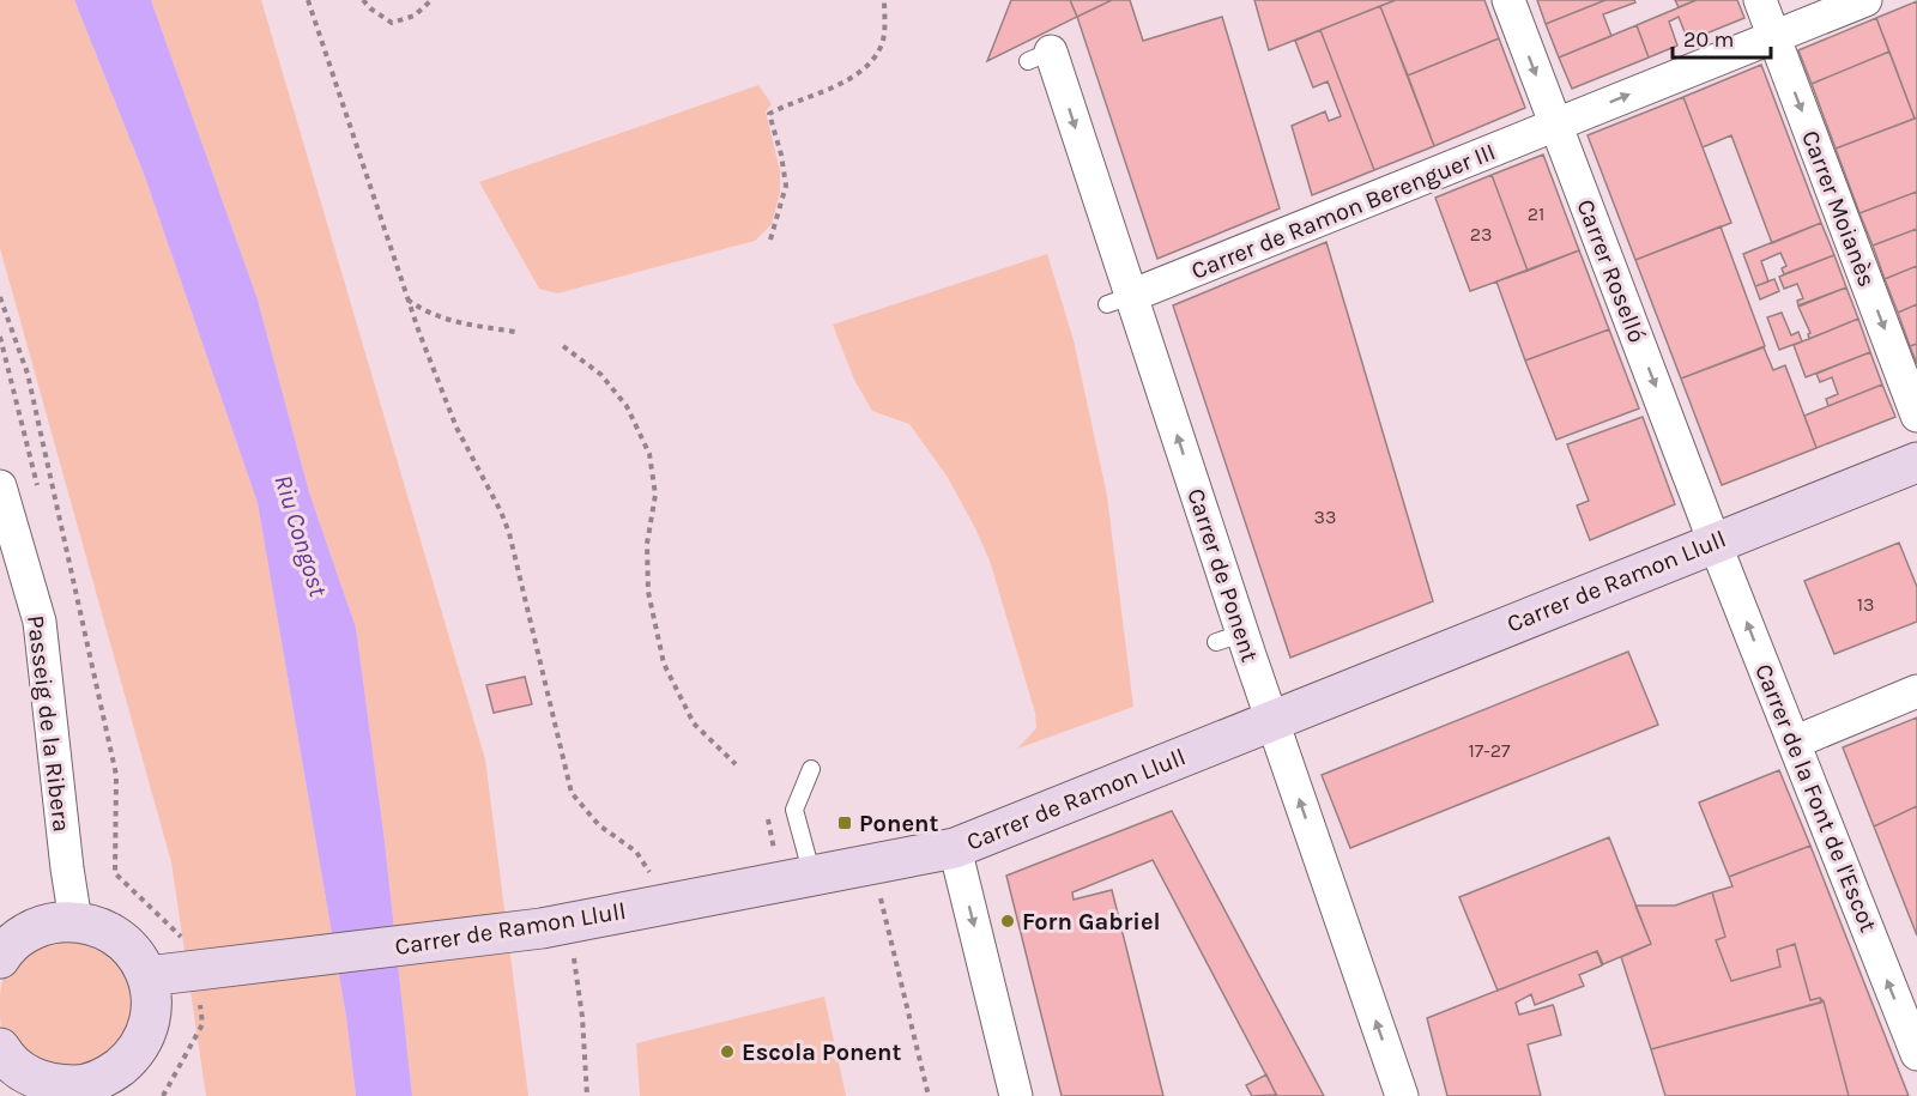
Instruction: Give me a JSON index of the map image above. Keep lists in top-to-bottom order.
{
  "streets": {
    "street": [
      "Carrer Moianès",
      "Carrer de Ramon Berenguer III",
      "Carrer Roselló",
      "Carrer de Ponent",
      "Carrer de Ramon Llull",
      "Passeig de la Ribera",
      "Carrer de la Font de l'Escot"
    ]
  },
  "crossings": [
    ["Carrer Moianès", "Carrer de Ramon Berenguer III"],
    ["Carrer de Ramon Berenguer III", "Carrer Roselló"],
    ["Carrer de Ramon Berenguer III", "Carrer de Ponent"],
    ["Carrer Roselló", "Carrer de Ramon Llull"],
    ["Carrer Roselló", "Carrer de la Font de l'Escot"],
    ["Carrer de Ponent", "Carrer de Ramon Llull"],
    ["Carrer de Ramon Llull", "Carrer de la Font de l'Escot"]
  ],
  "one_way": ["Carrer Moianès", "Carrer Roselló", "Carrer de la Font de l'Escot"],
  "water": ["Riu Congost"],
  "places": {
    "transit": ["Ponent"],
    "other": ["Forn Gabriel", "Escola Ponent"]
  },
  "house_numbers": [
    "21",
    "23",
    "33",
    "13",
    "17-27"
  ],
  "scale_bar": "20 m"
}
